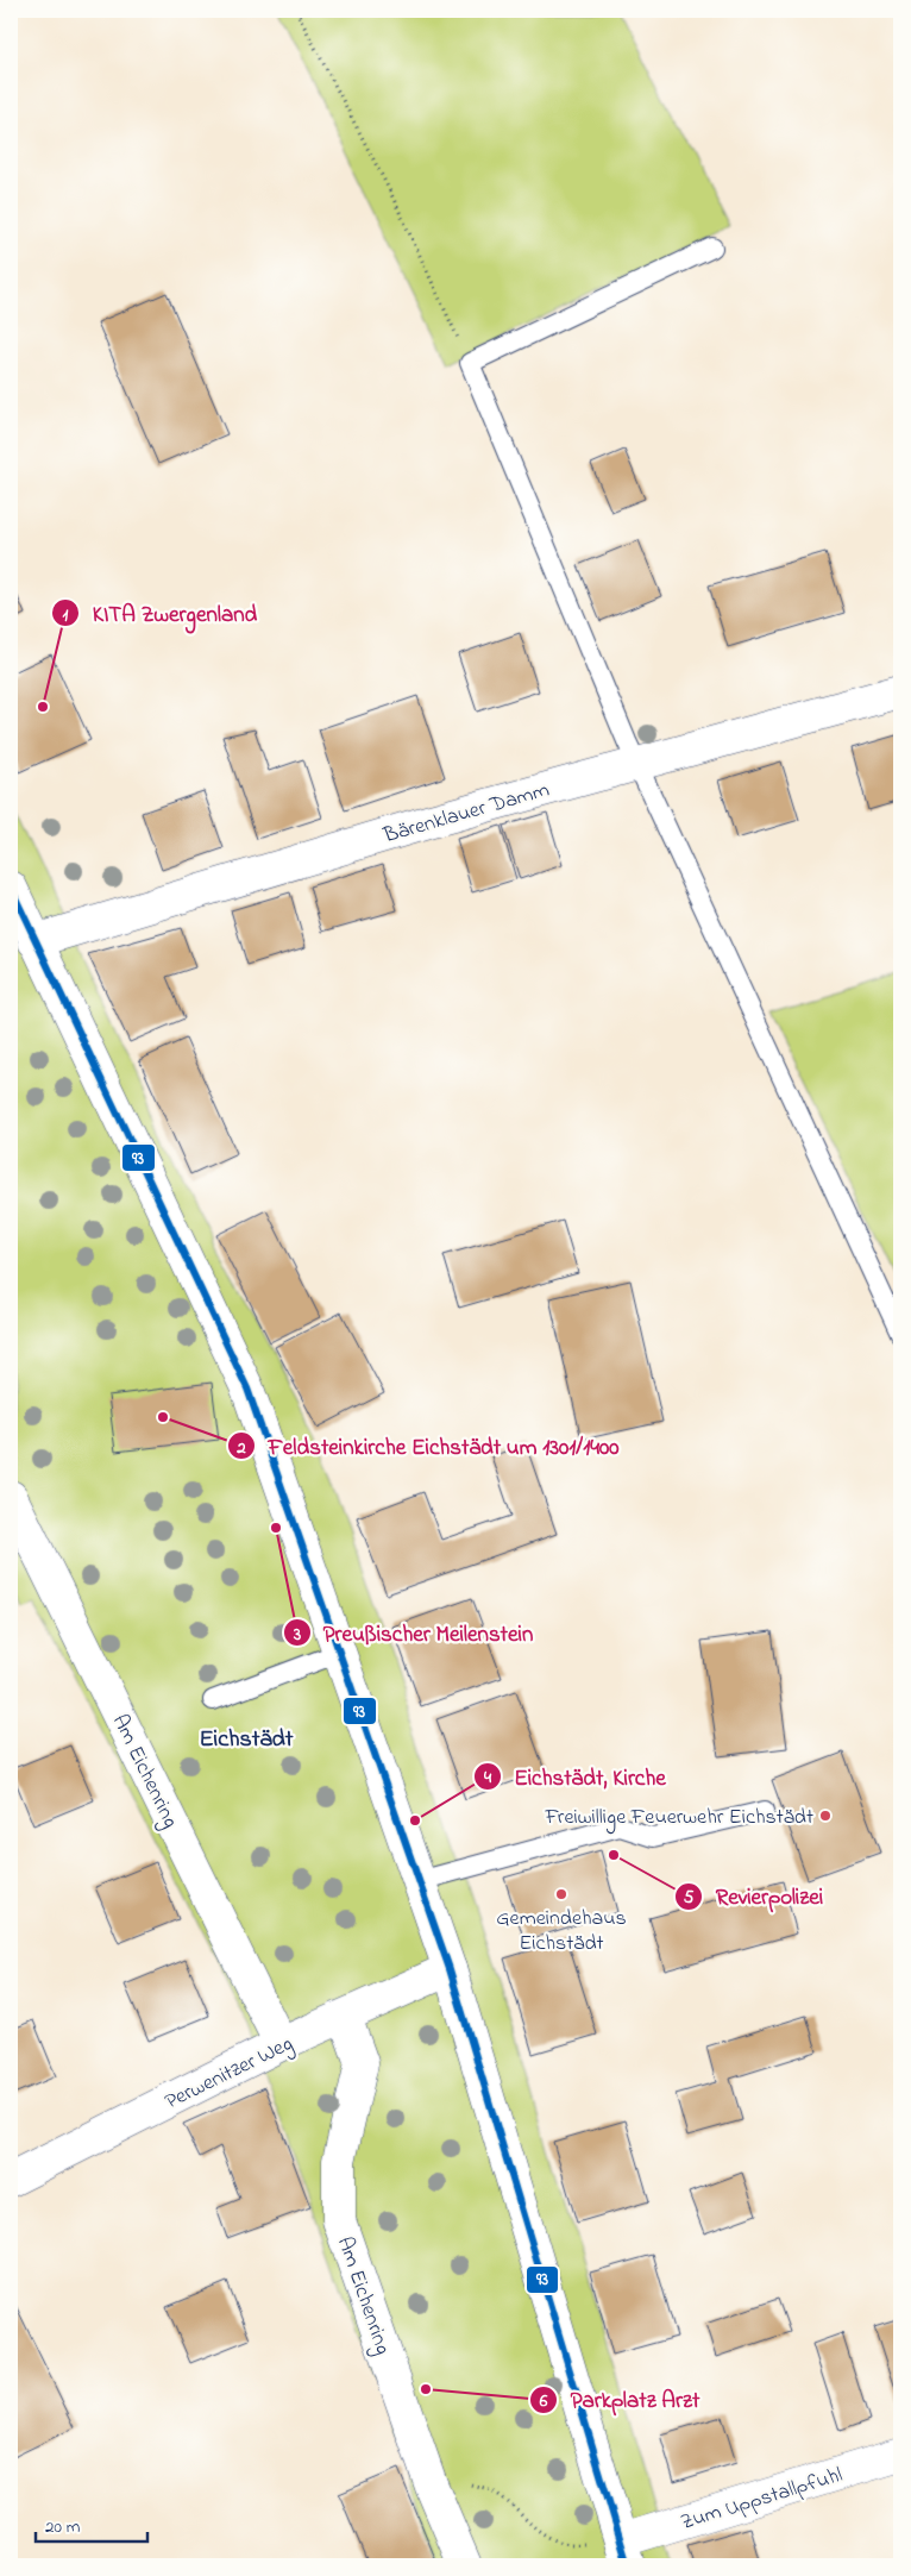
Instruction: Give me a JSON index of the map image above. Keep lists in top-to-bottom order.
{
  "streets": {
    "street": [
      "Bärenklauer Damm",
      "Am Eichenring",
      "Perwenitzer Weg",
      "Zum Uppstallpfuhl"
    ]
  },
  "crossings": [
    ["Am Eichenring", "Perwenitzer Weg"]
  ],
  "districts": ["Eichstädt"],
  "places": [
    "KITA Zwergenland",
    "Feldsteinkirche Eichstädt um 1301/1400",
    "Preußischer Meilenstein",
    "Freiwillige Feuerwehr Eichstädt",
    "Eichstädt, Kirche",
    "Revierpolizei",
    "Gemeindehaus Eichstädt",
    "Parkplatz Arzt"
  ],
  "lines": ["transit line 93"],
  "scale_bar": "20 m"
}
